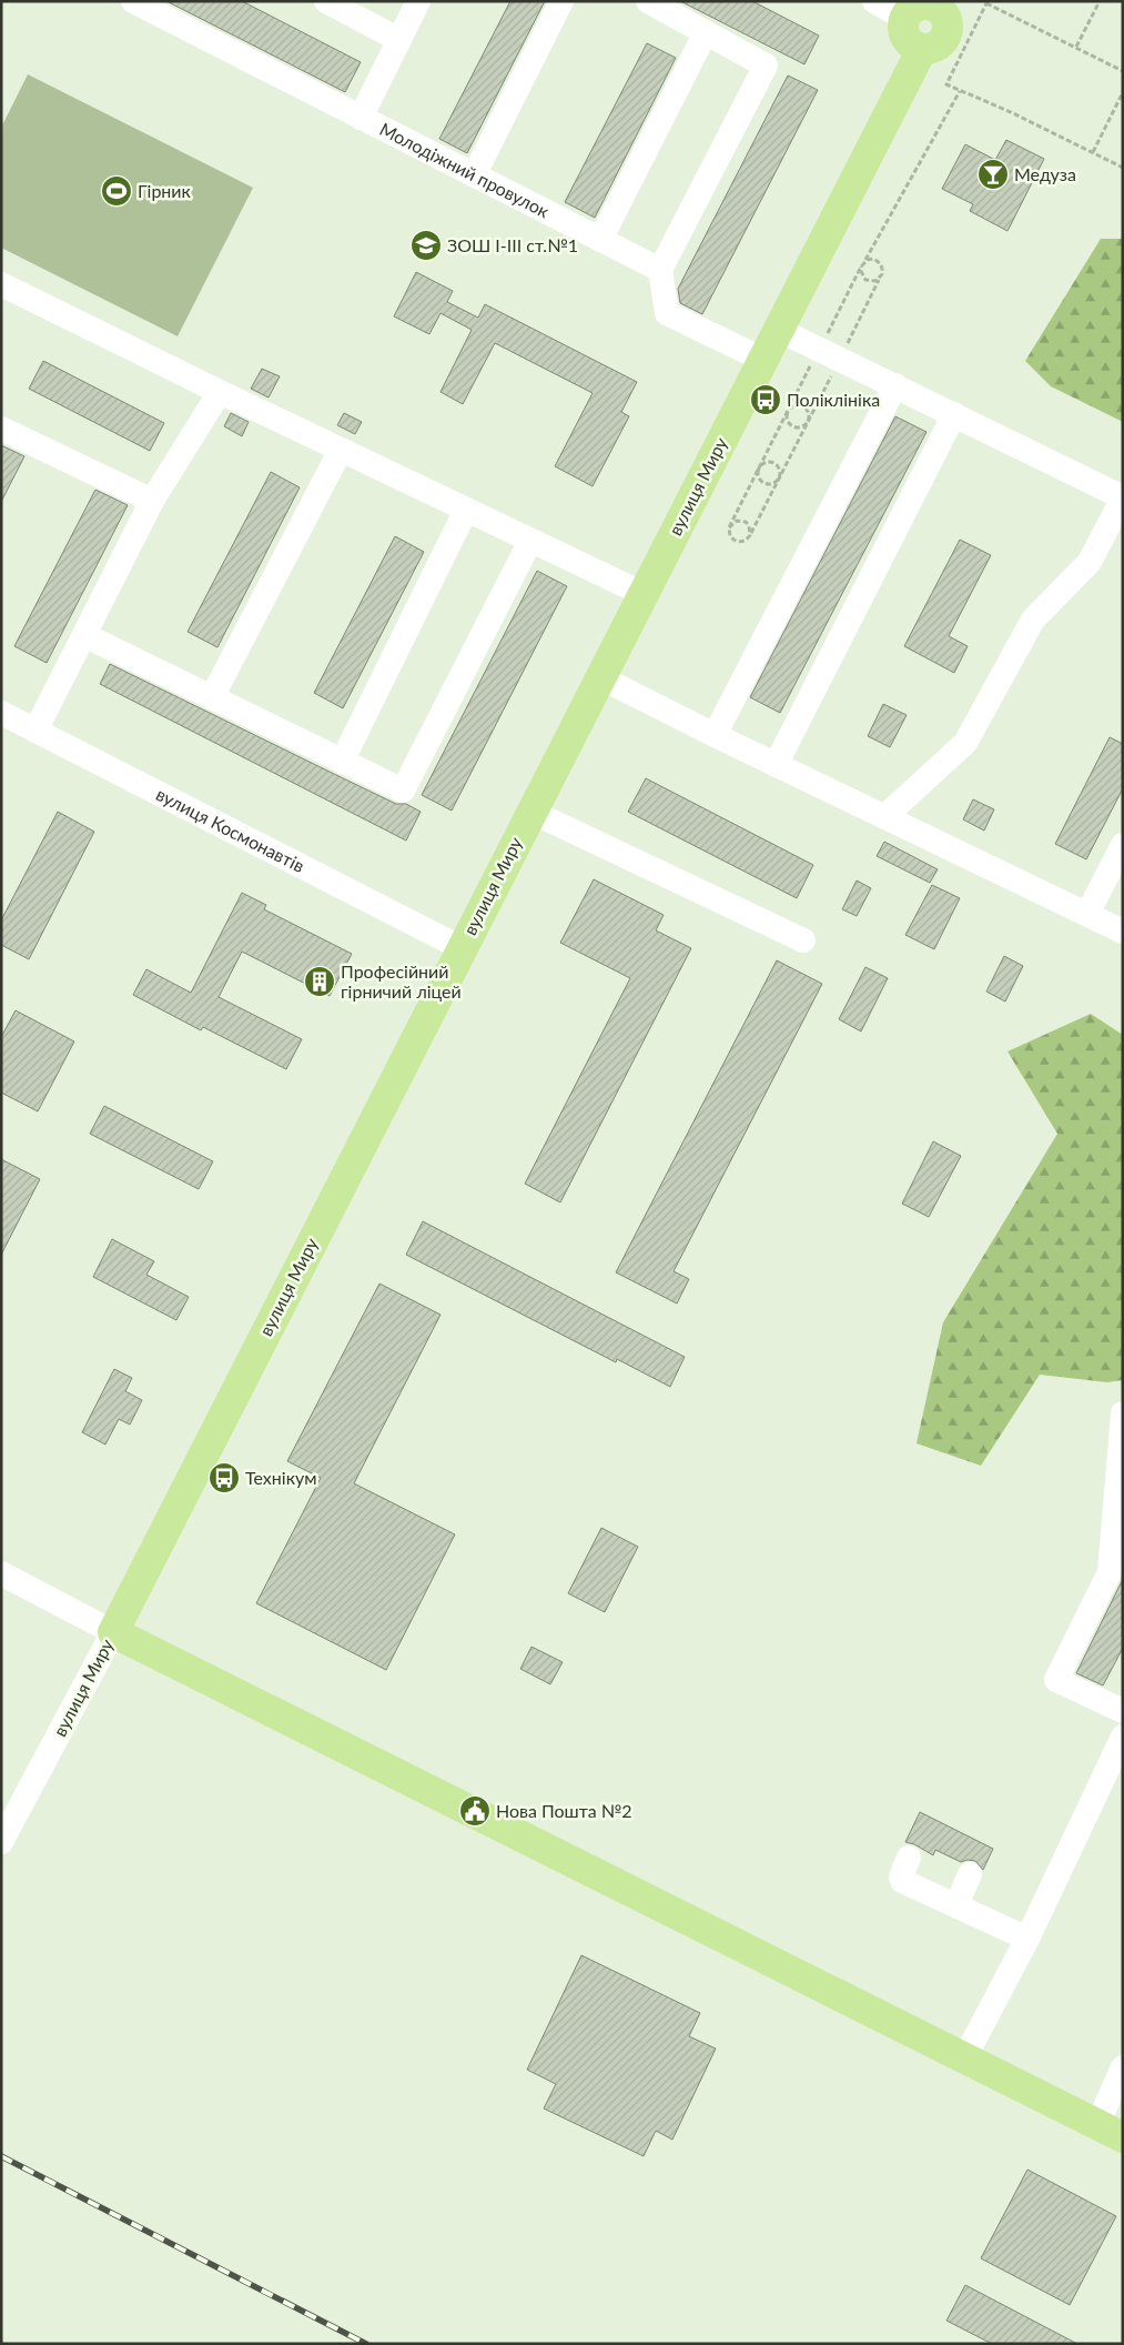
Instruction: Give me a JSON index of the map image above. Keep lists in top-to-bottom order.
{
  "streets": {
    "main road": ["вулиця Миру"],
    "street": ["Молодіжний провулок", "вулиця Космонавтів"]
  },
  "crossings": [
    ["вулиця Миру", "вулиця Космонавтів"]
  ],
  "places": {
    "bar": ["Медуза"],
    "sports": ["Гірник"],
    "school or university": ["ЗОШ I-III ст.№1"],
    "bus stop": ["Поліклініка", "Технікум"],
    "building": ["Професійний гірничий ліцей"],
    "public building": ["Нова Пошта №2"]
  }
}
